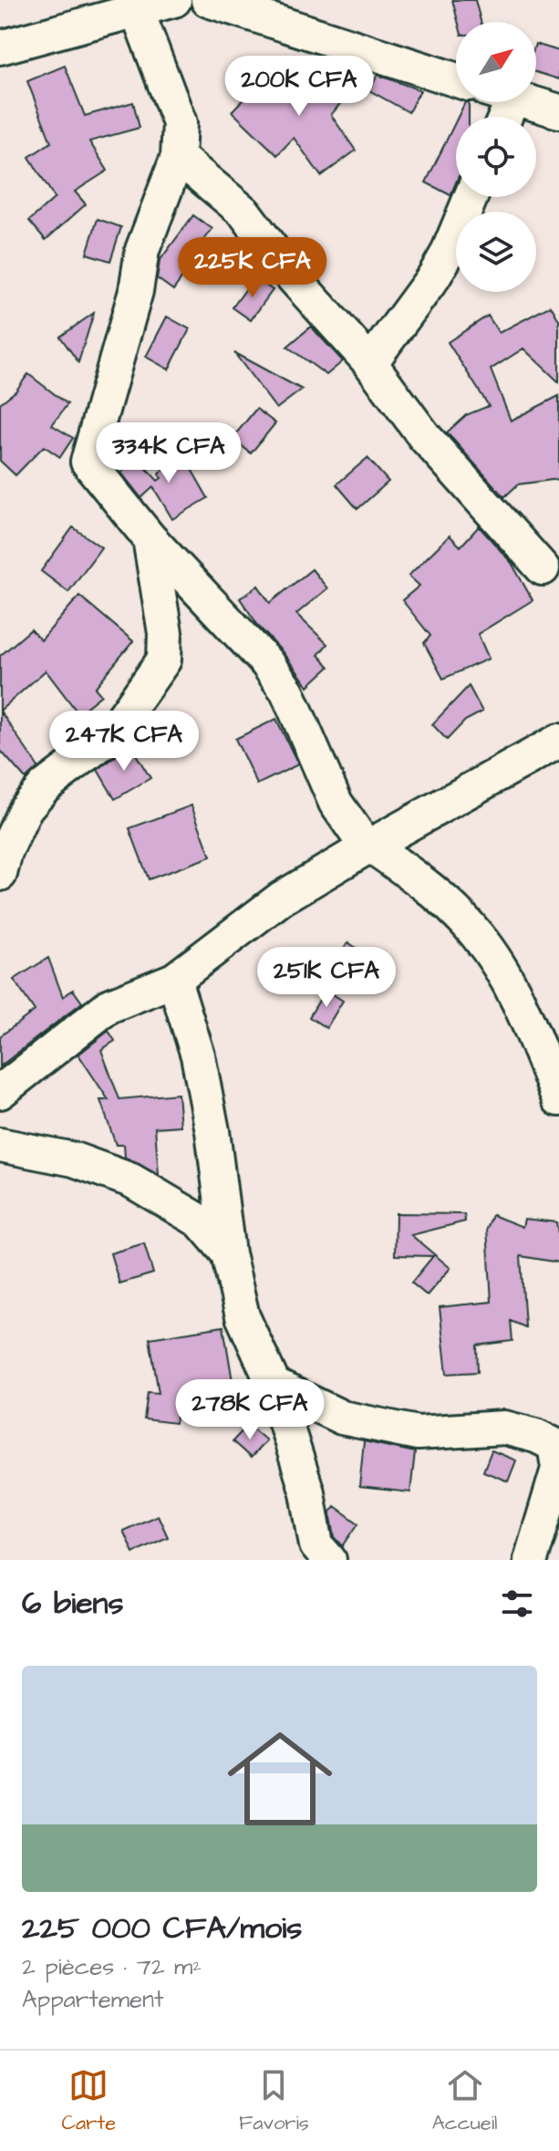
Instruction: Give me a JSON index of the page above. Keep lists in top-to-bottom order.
{
  "north": "top right",
  "page": {
    "price": [
      "200K CFA",
      "225K CFA",
      "334K CFA",
      "247K CFA",
      "251K CFA",
      "278K CFA"
    ],
    "heading": "6 biens",
    "list": [
      {
        "name": "225 000 CFA/mois",
        "note": "2 pièces · 72 m² · Appartement"
      }
    ],
    "tabs": ["Carte", "Favoris", "Accueil"]
  }
}
